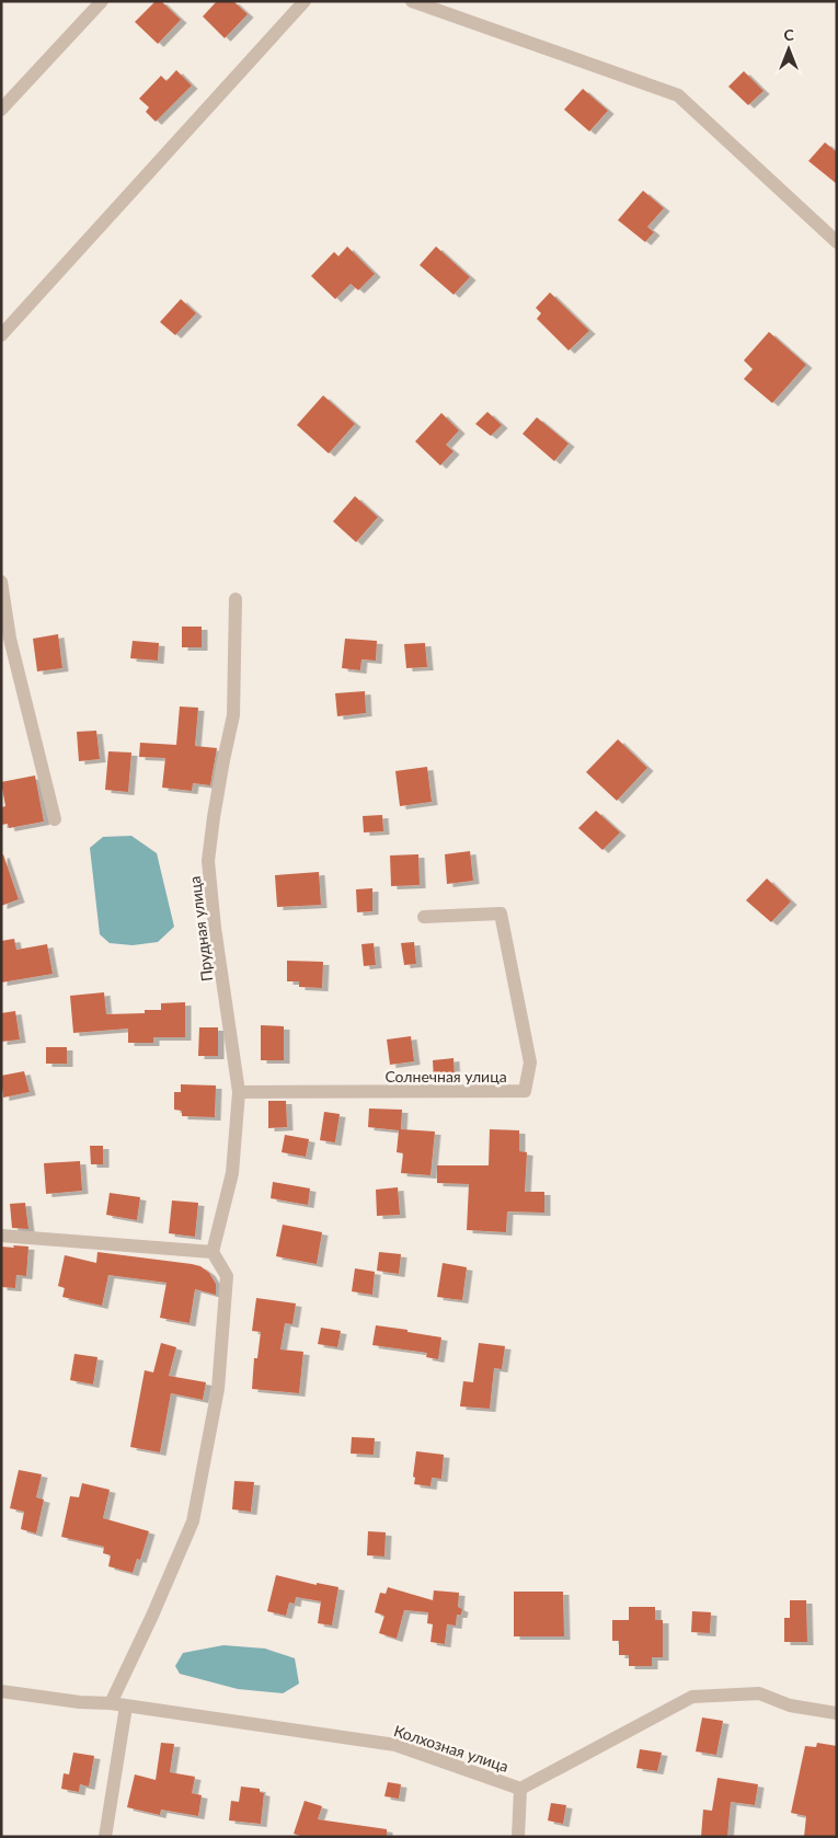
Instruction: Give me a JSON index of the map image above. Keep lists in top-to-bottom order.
{
  "streets": {
    "street": ["Прудная улица", "Солнечная улица", "Колхозная улица"]
  },
  "crossings": [
    ["Прудная улица", "Солнечная улица"]
  ],
  "north": "top"
}
